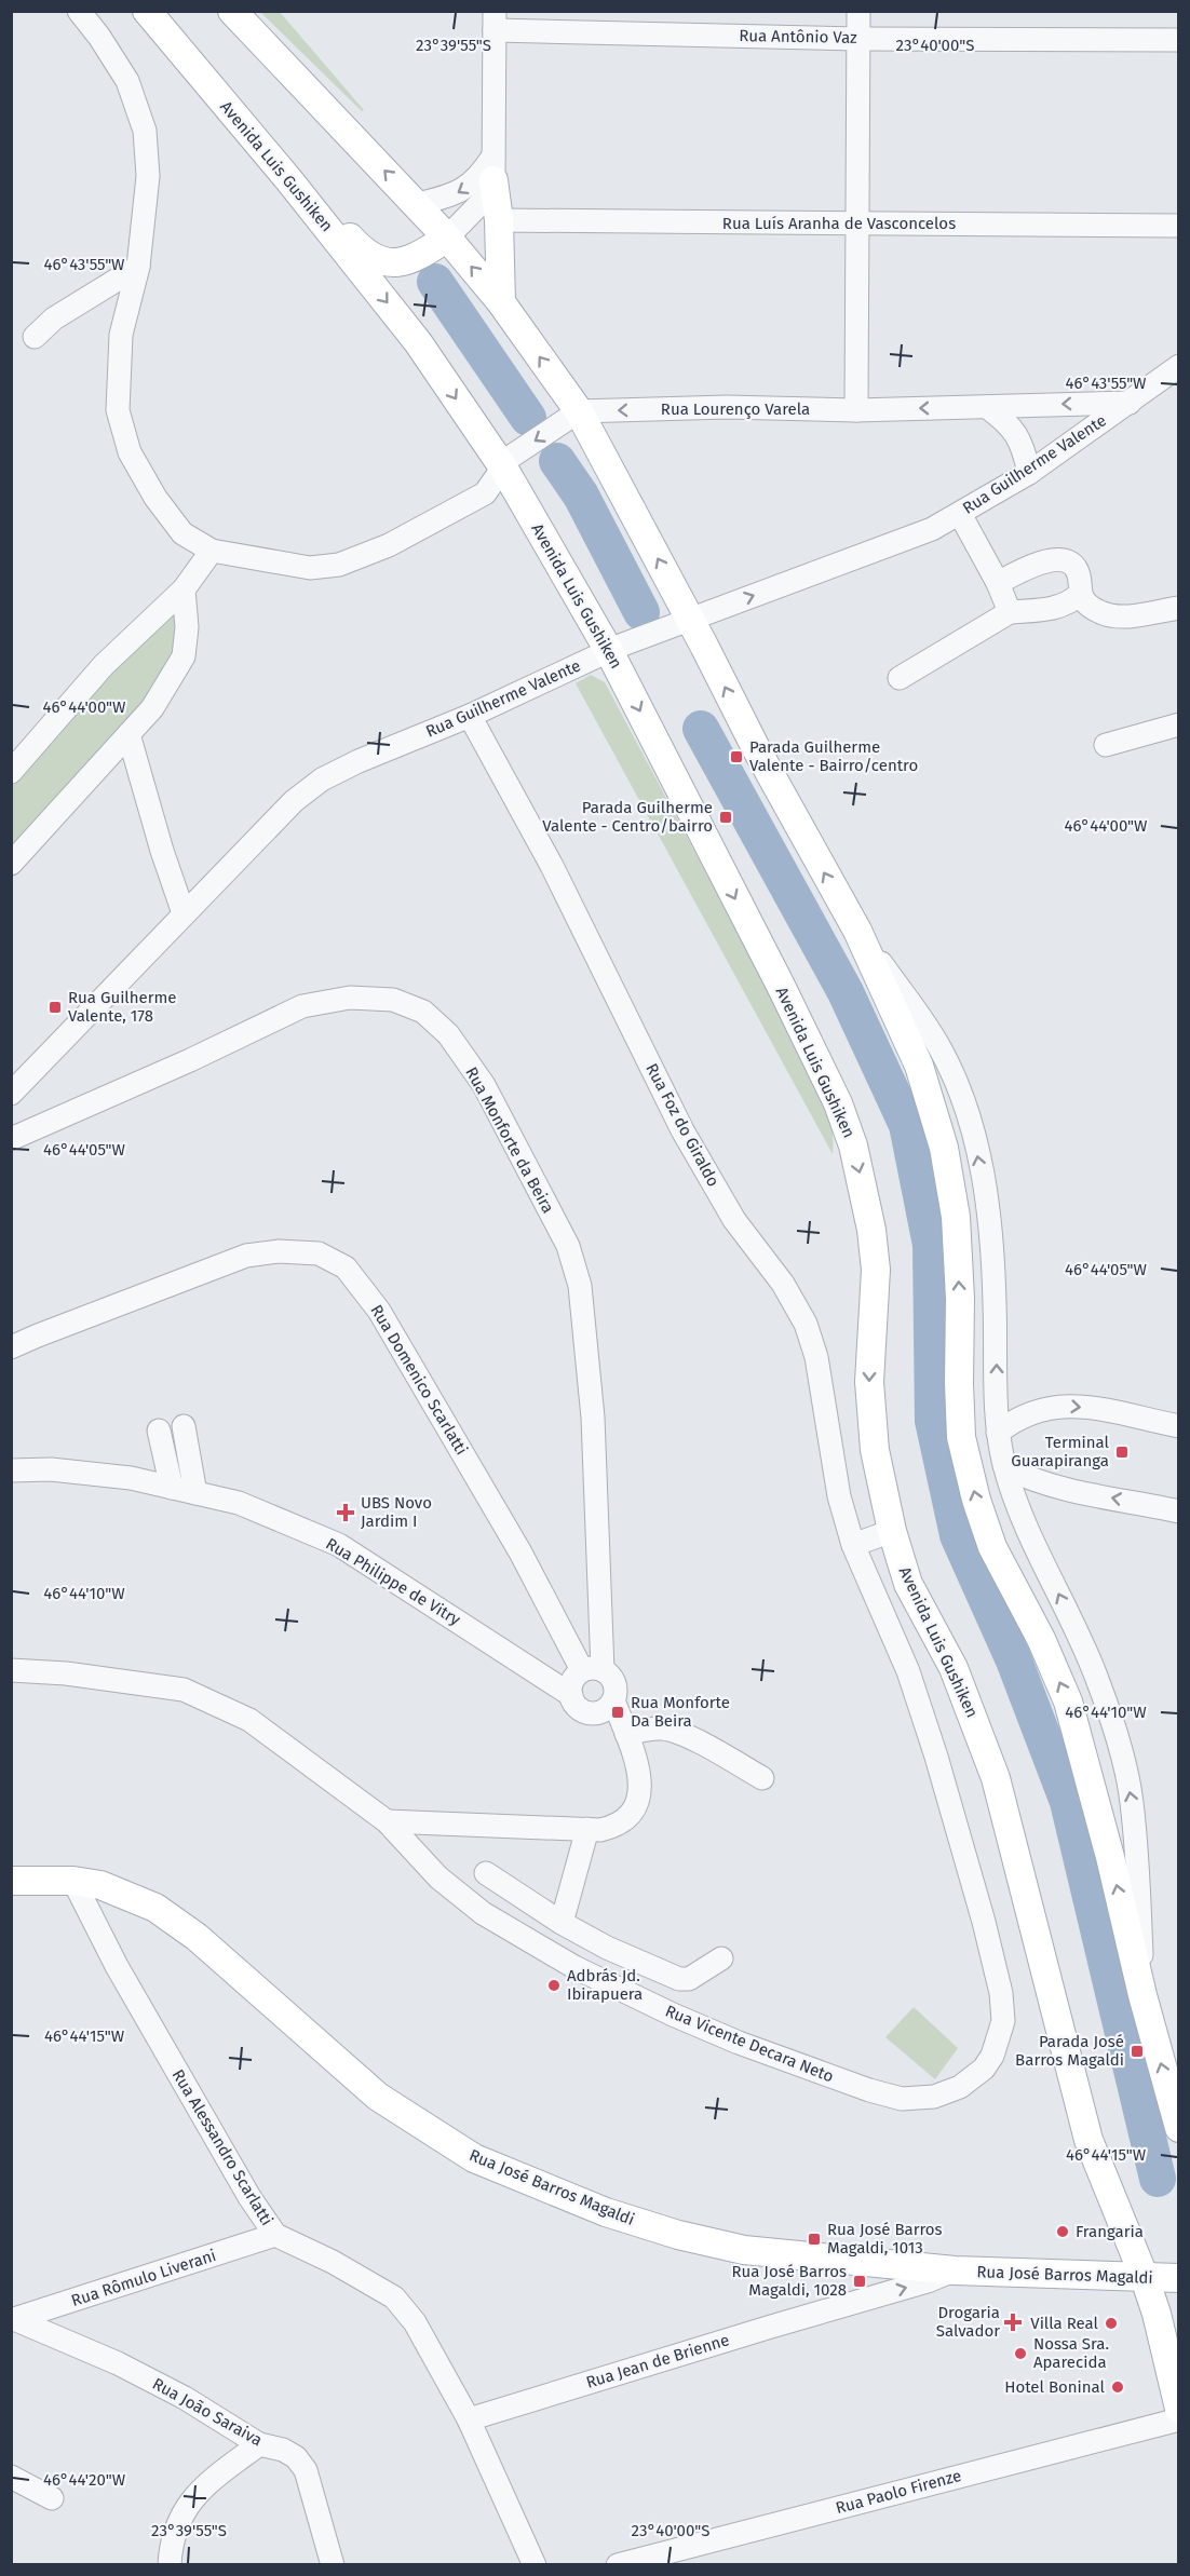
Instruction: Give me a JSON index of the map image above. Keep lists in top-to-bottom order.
{
  "streets": {
    "main road": ["Avenida Luis Gushiken", "Rua José Barros Magaldi"],
    "street": [
      "Rua Antônio Vaz",
      "Rua Luís Aranha de Vasconcelos",
      "Rua Lourenço Varela",
      "Rua Guilherme Valente",
      "Rua Foz do Giraldo",
      "Rua Monforte da Beira",
      "Rua Domenico Scarlatti",
      "Rua Philippe de Vitry",
      "Rua Vicente Decara Neto",
      "Rua Alessandro Scarlatti",
      "Rua Rômulo Liverani",
      "Rua Jean de Brienne",
      "Rua João Saraiva",
      "Rua Paolo Firenze"
    ]
  },
  "crossings": [
    ["Avenida Luis Gushiken", "Rua Guilherme Valente"],
    ["Avenida Luis Gushiken", "Rua José Barros Magaldi"],
    ["Rua Lourenço Varela", "Rua Guilherme Valente"],
    ["Rua Guilherme Valente", "Rua Foz do Giraldo"],
    ["Rua Foz do Giraldo", "Rua Vicente Decara Neto"],
    ["Rua Monforte da Beira", "Rua Domenico Scarlatti"],
    ["Rua Monforte da Beira", "Rua Philippe de Vitry"],
    ["Rua Domenico Scarlatti", "Rua Philippe de Vitry"],
    ["Rua Alessandro Scarlatti", "Rua José Barros Magaldi"],
    ["Rua Alessandro Scarlatti", "Rua Rômulo Liverani"],
    ["Rua Alessandro Scarlatti", "Rua Jean de Brienne"],
    ["Rua José Barros Magaldi", "Rua Jean de Brienne"],
    ["Rua Rômulo Liverani", "Rua João Saraiva"]
  ],
  "one_way": ["Rua Lourenço Varela"],
  "places": {
    "transit": [
      "Parada Guilherme Valente - Bairro/centro",
      "Parada Guilherme Valente - Centro/bairro",
      "Rua Guilherme Valente, 178",
      "Terminal Guarapiranga",
      "Rua Monforte Da Beira",
      "Parada José Barros Magaldi",
      "Rua José Barros Magaldi, 1013",
      "Rua José Barros Magaldi, 1028"
    ],
    "health": ["UBS Novo Jardim I", "Drogaria Salvador"],
    "other": [
      "Adbrás Jd. Ibirapuera",
      "Frangaria",
      "Villa Real",
      "Nossa Sra. Aparecida",
      "Hotel Boninal"
    ]
  },
  "coordinates": [
    "23°39'55\"S",
    "23°40'00\"S",
    "46°43'55\"W",
    "46°44'00\"W",
    "46°44'05\"W",
    "46°44'10\"W",
    "46°44'15\"W",
    "46°44'20\"W"
  ]
}
